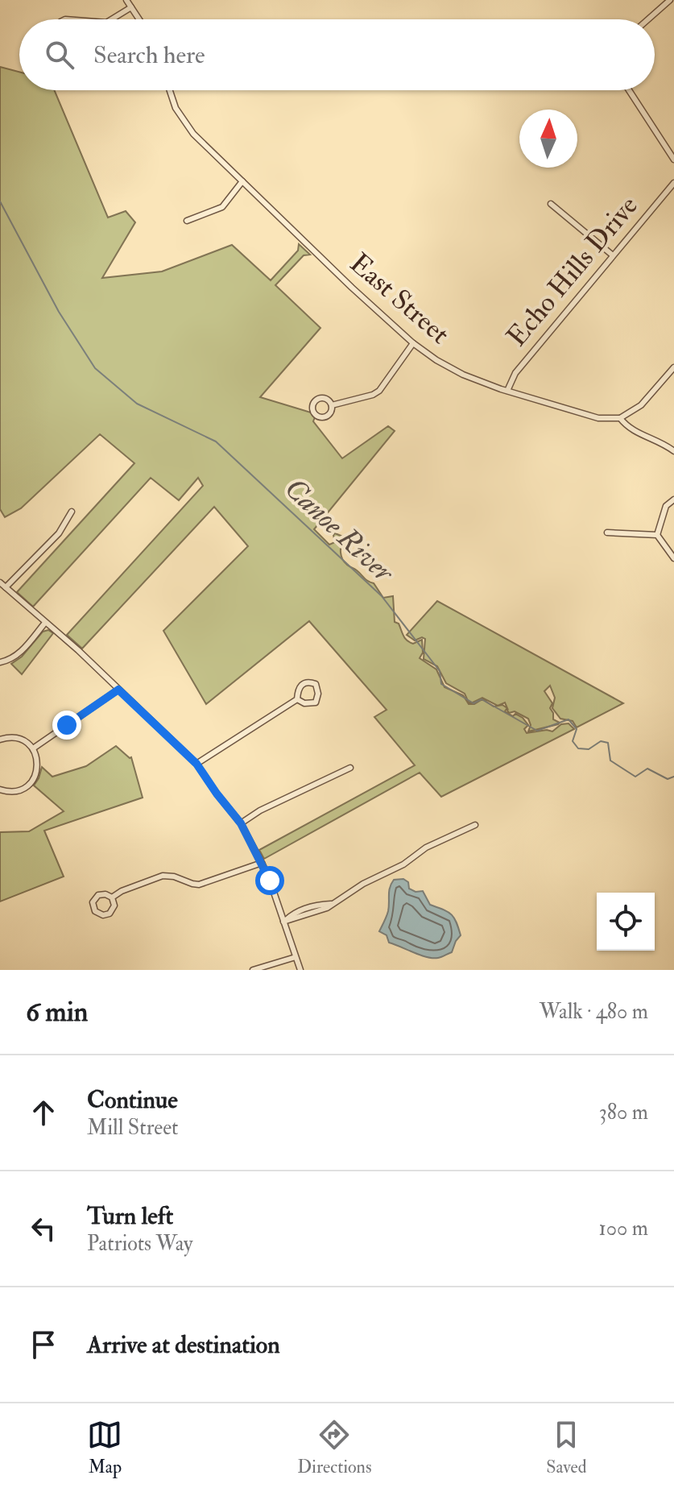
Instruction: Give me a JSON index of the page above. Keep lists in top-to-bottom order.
{
  "streets": {
    "street": ["Echo Hills Drive", "East Street"]
  },
  "crossings": [
    ["Echo Hills Drive", "East Street"]
  ],
  "water": ["Canoe River"],
  "north": "top",
  "page": {
    "search": "Search here",
    "heading": ["6 min", "Walk · 480 m"],
    "list": [
      ["Continue", "Mill Street", "380 m"],
      ["Turn left", "Patriots Way", "100 m"],
      "Arrive at destination"
    ],
    "nav": ["Map", "Directions", "Saved"]
  }
}
